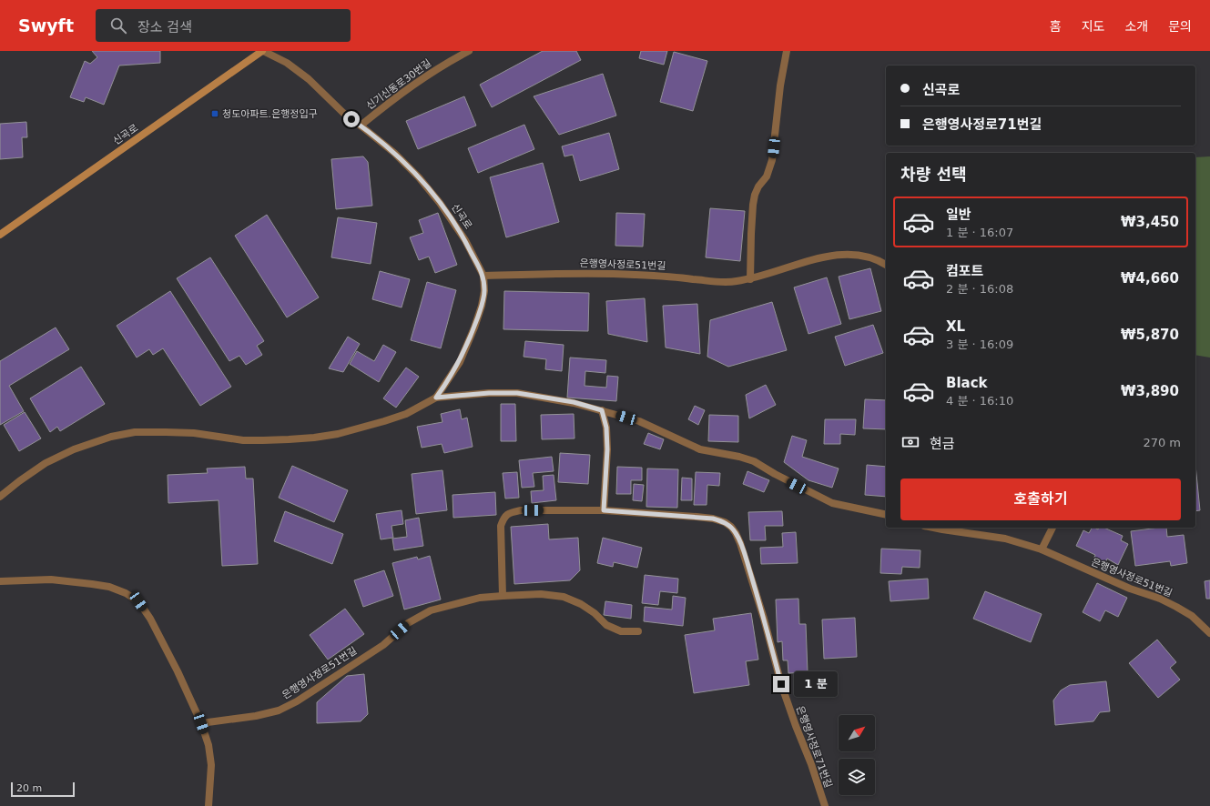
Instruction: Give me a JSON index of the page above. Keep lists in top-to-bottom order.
{
  "streets": {
    "street": ["신곡로"],
    "lane": ["신기신동로30번길", "은행영사정로51번길", "은행영사정로71번길"]
  },
  "crossings": [
    ["신기신동로30번길", "신곡로"],
    ["신곡로", "은행영사정로51번길"],
    ["은행영사정로51번길", "은행영사정로71번길"]
  ],
  "places": {
    "transit": ["청도아파트.은행정입구"]
  },
  "scale_bar": "20 m",
  "north": "top right",
  "page": {
    "header": "Swyft",
    "search": "장소 검색",
    "nav": [
      "홈",
      "지도",
      "소개",
      "문의"
    ],
    "banner": ["신곡로", "은행영사정로71번길"],
    "heading": "차량 선택",
    "list": [
      {
        "name": "일반",
        "note": "1 분 · 16:07",
        "value": "₩3,450"
      },
      {
        "name": "컴포트",
        "note": "2 분 · 16:08",
        "value": "₩4,660"
      },
      {
        "name": "XL",
        "note": "3 분 · 16:09",
        "value": "₩5,870"
      },
      {
        "name": "Black",
        "note": "4 분 · 16:10",
        "value": "₩3,890"
      }
    ],
    "pay": ["현금", "270 m"],
    "buttons": "호출하기",
    "bubble": "1 분",
    "scale": "20 m"
  }
}
